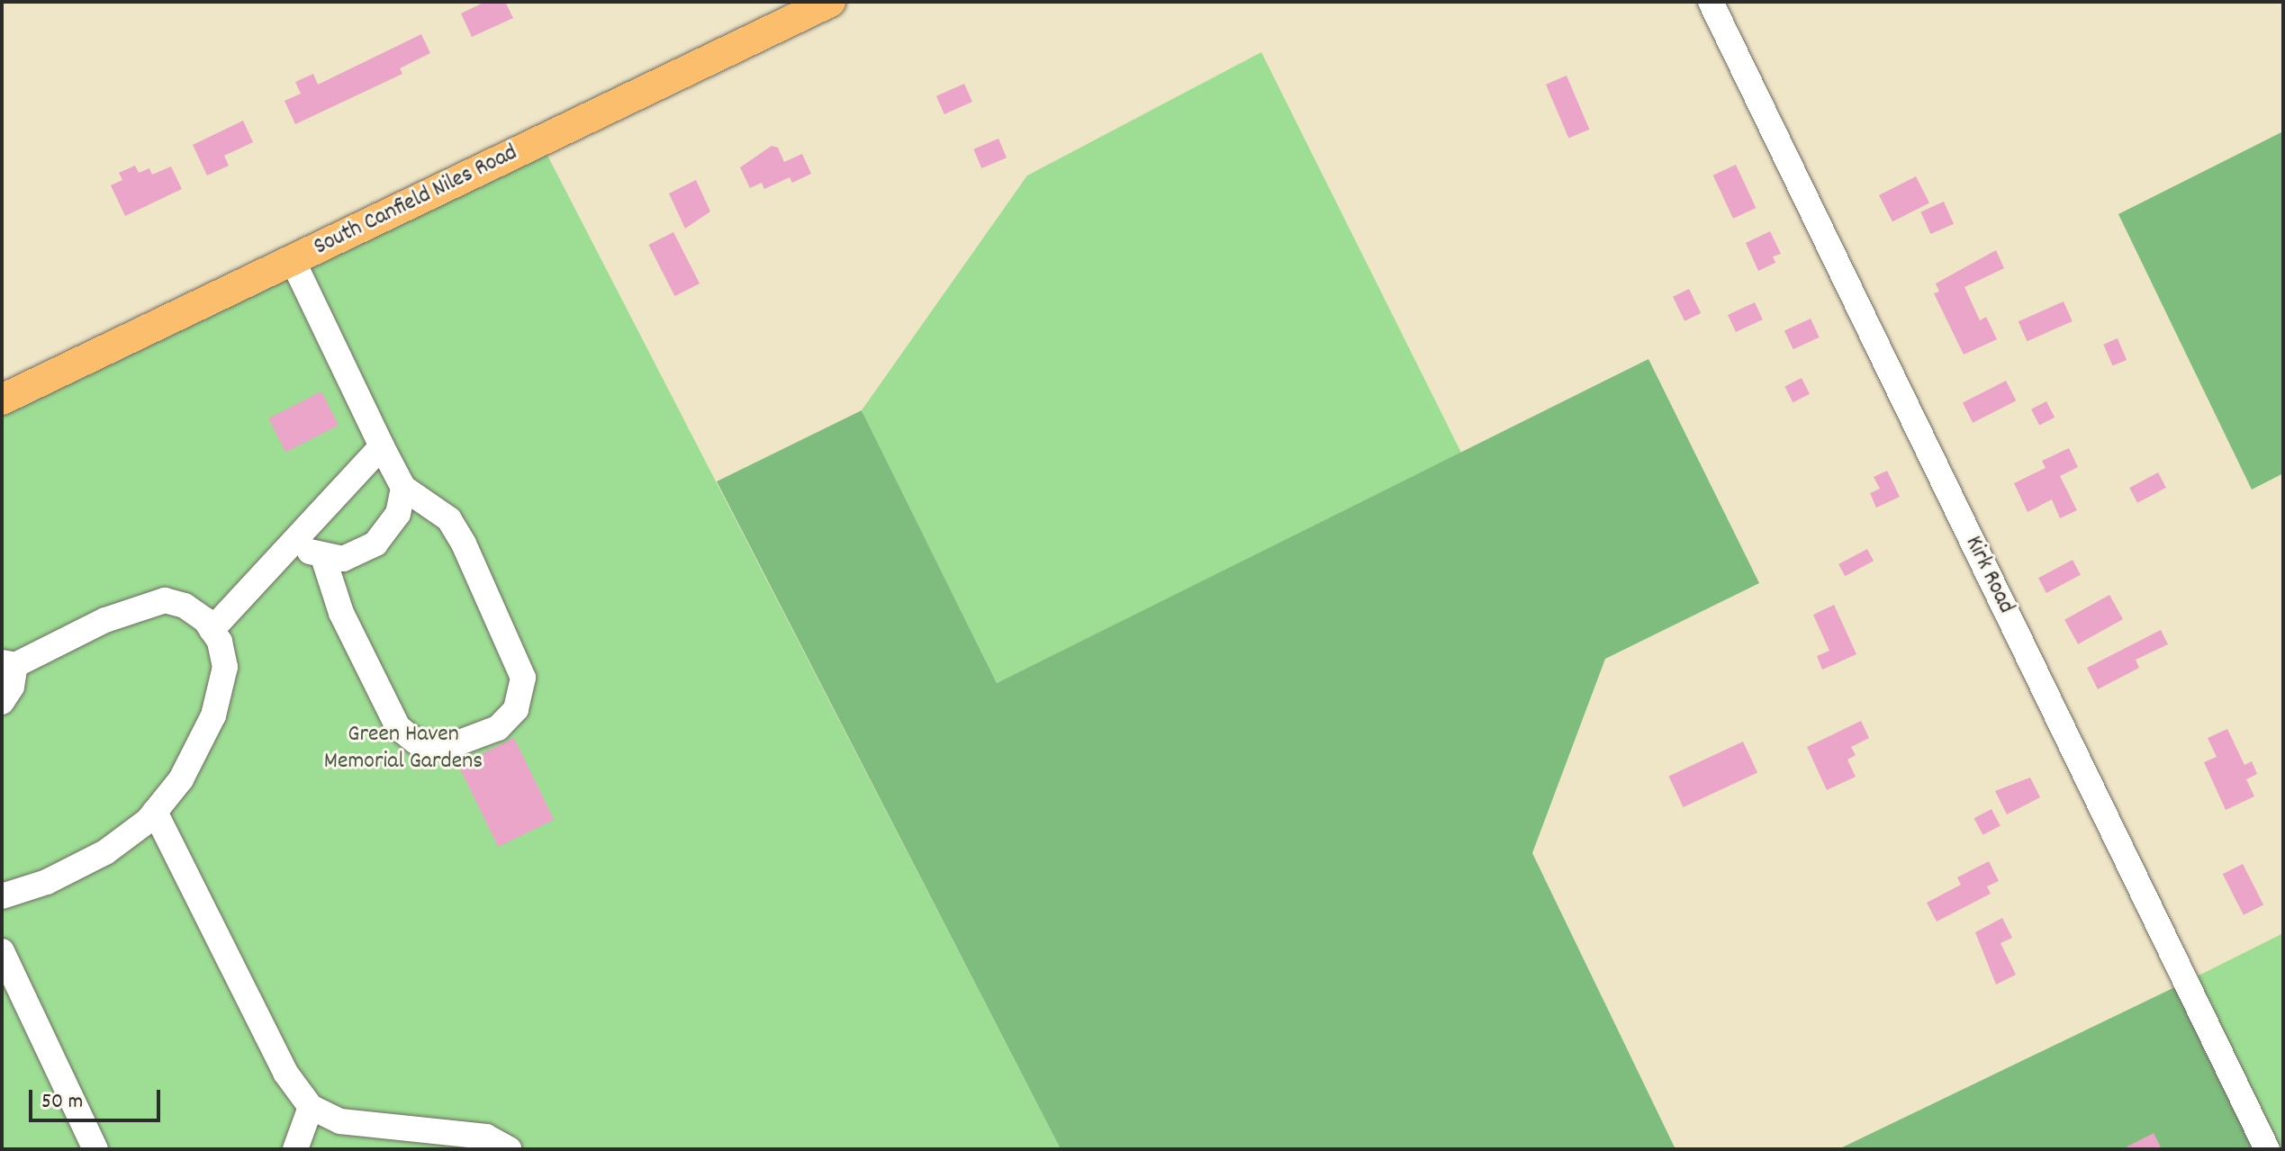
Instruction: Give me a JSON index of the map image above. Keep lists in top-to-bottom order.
{
  "streets": {
    "main road": ["South Canfield Niles Road"],
    "street": ["Kirk Road"]
  },
  "parks": ["Green Haven Memorial Gardens"],
  "scale_bar": "50 m"
}
